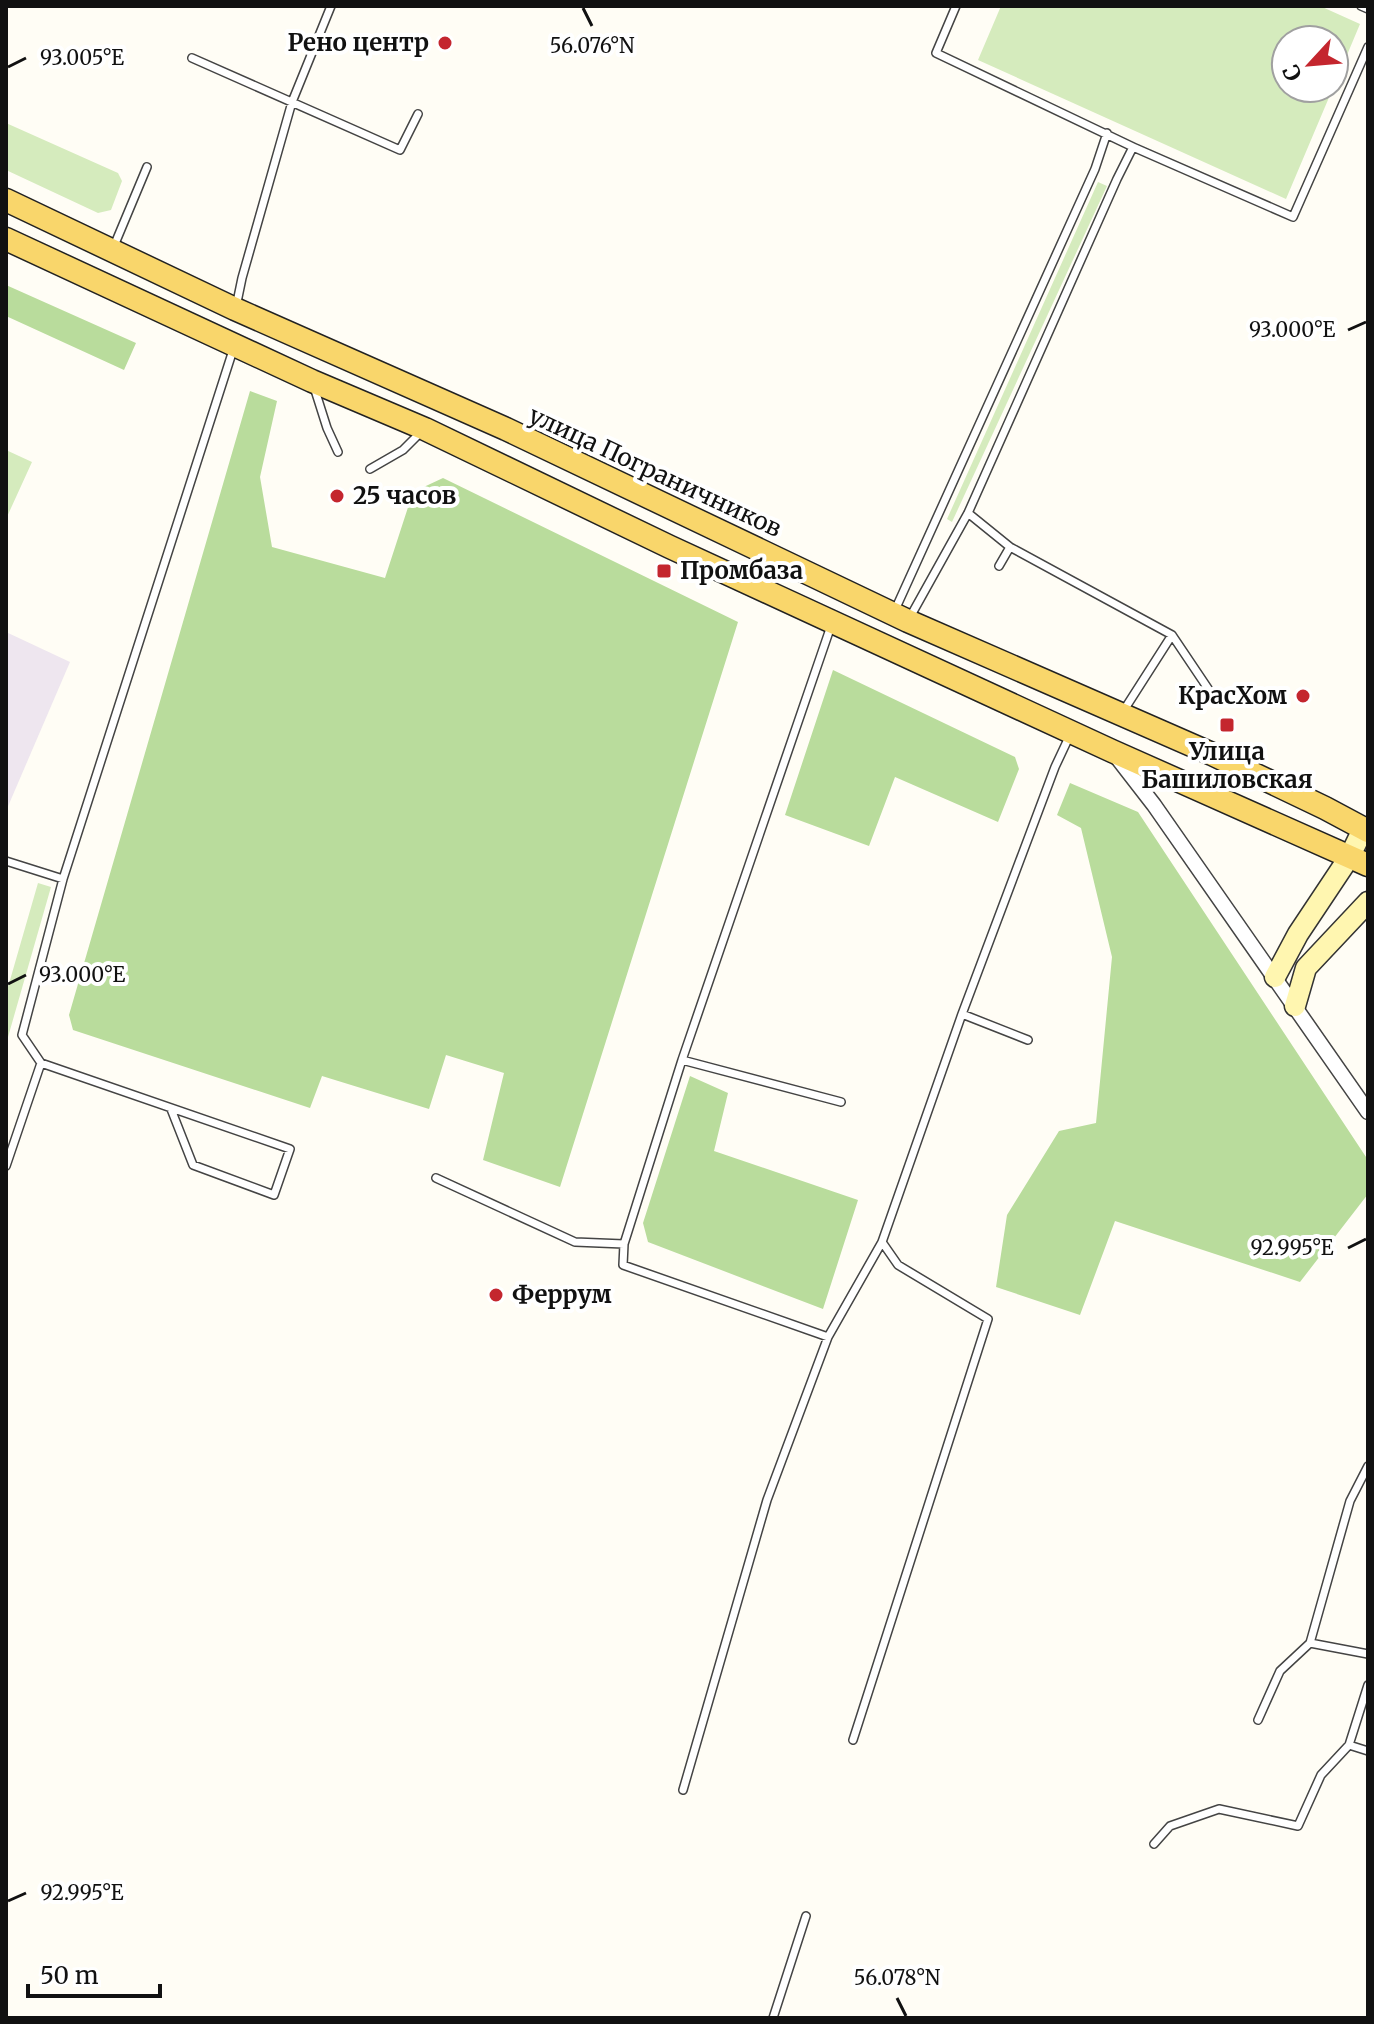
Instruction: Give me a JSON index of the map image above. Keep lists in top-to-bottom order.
{
  "streets": {
    "main road": ["улица Пограничников"]
  },
  "places": {
    "other": [
      "Рено центр",
      "25 часов",
      "КрасХом",
      "Феррум"
    ],
    "transit": ["Промбаза", "Улица Башиловская"]
  },
  "scale_bar": "50 m",
  "north": "bottom left",
  "coordinates": [
    "56.076°N",
    "93.005°E",
    "93.000°E",
    "92.995°E",
    "56.078°N"
  ]
}
